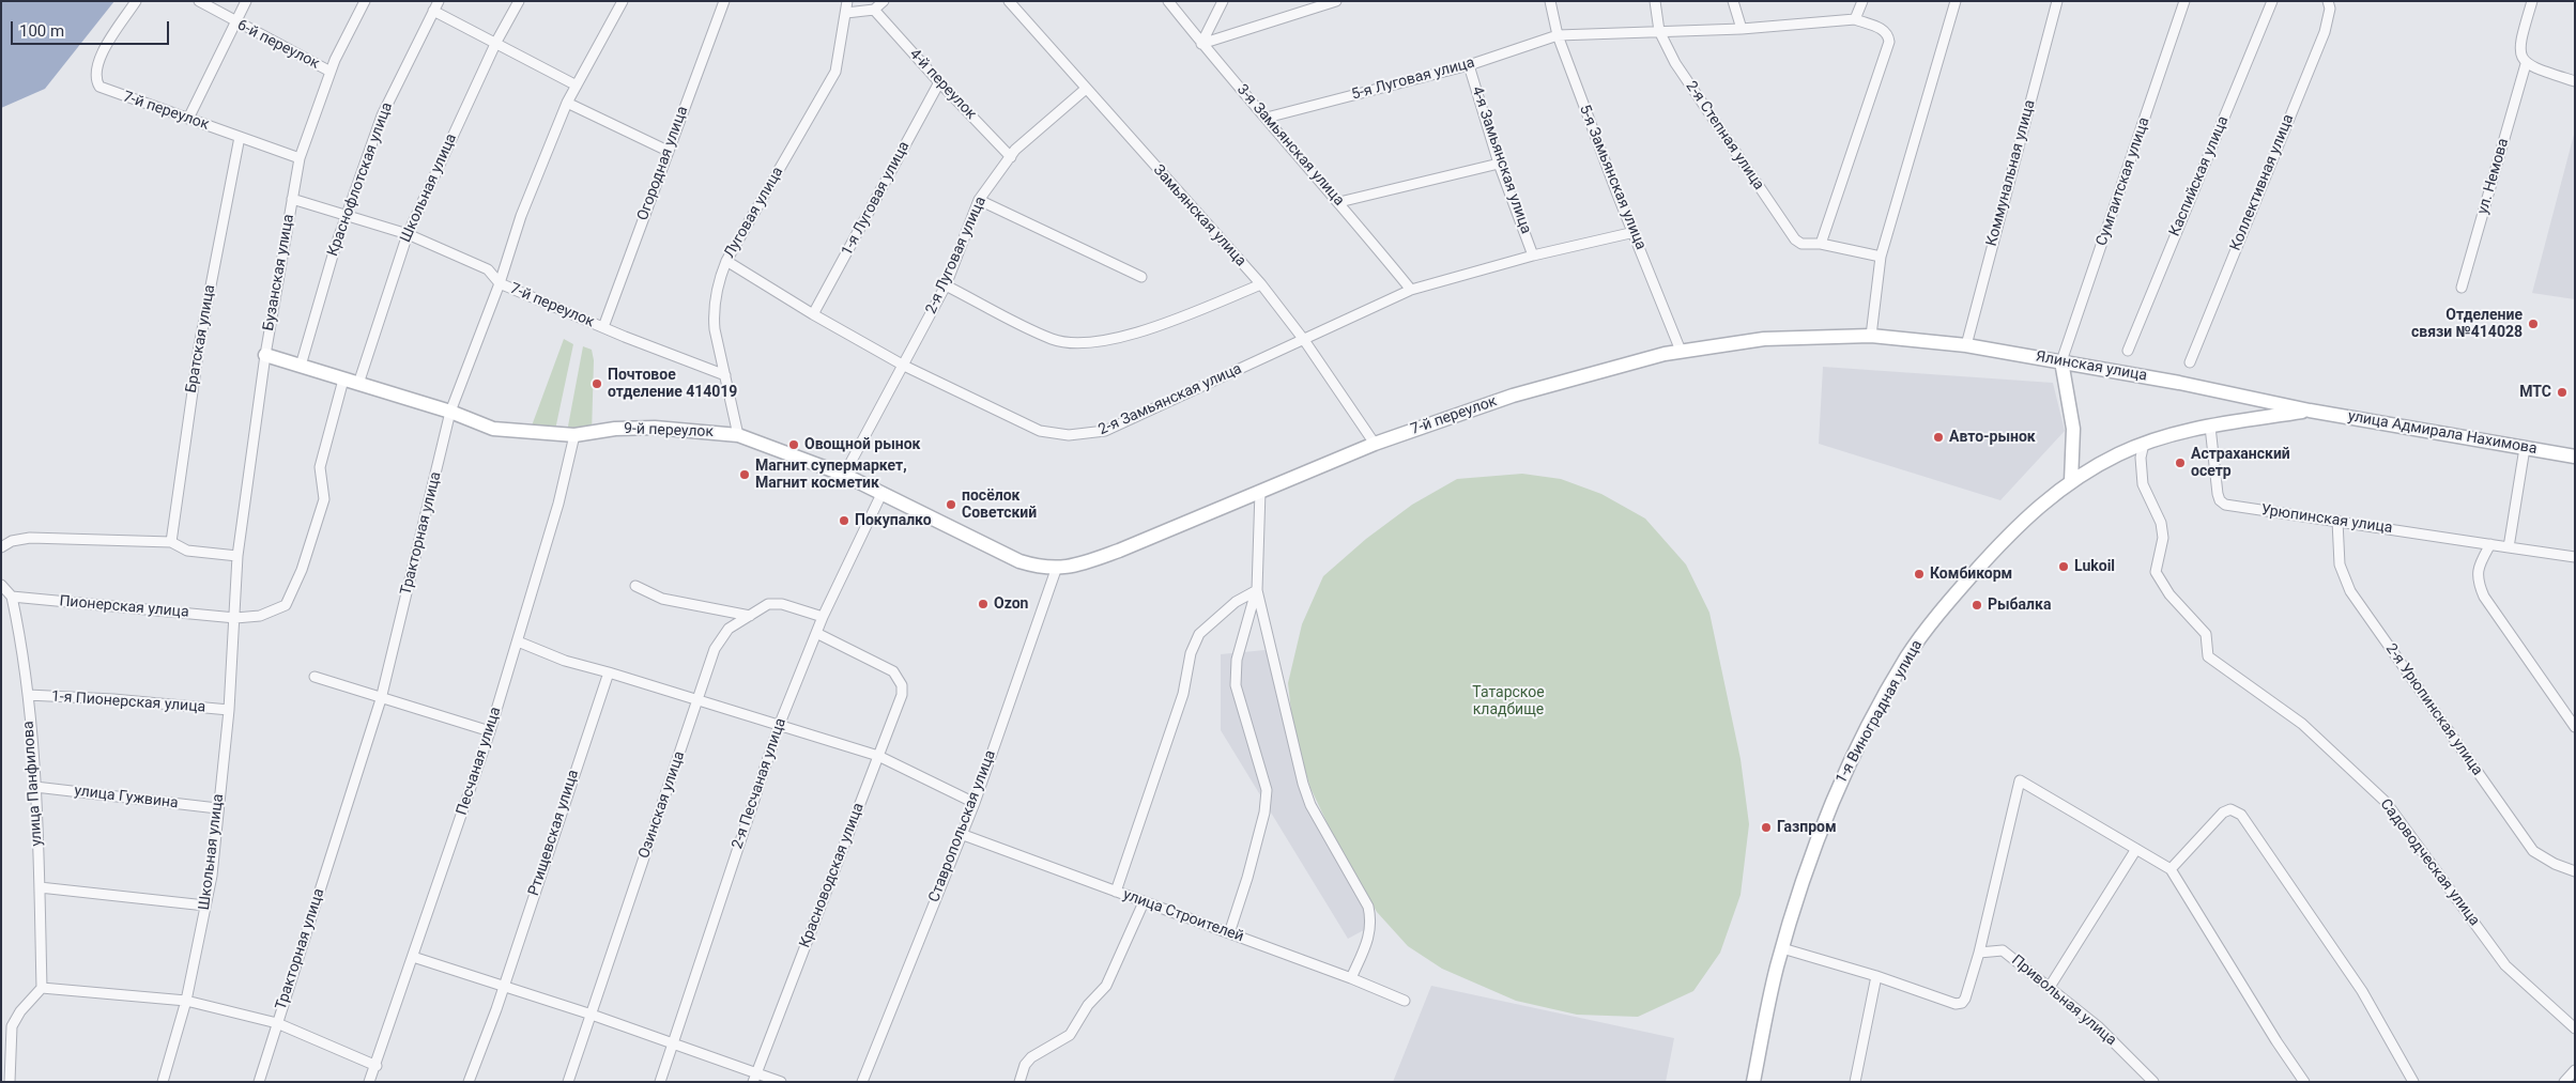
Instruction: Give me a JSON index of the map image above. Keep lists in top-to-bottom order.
{
  "streets": {
    "street": [
      "6-й переулок",
      "5-я Луговая улица",
      "4-й переулок",
      "7-й переулок",
      "2-я Степная улица",
      "3-я Замьянская улица",
      "4-я Замьянская улица",
      "Огородная улица",
      "Коммунальная улица",
      "Каспийская улица",
      "ул. Немова",
      "5-я Замьянская улица",
      "Краснофлотская улица",
      "Сумгаитская улица",
      "Коллективная улица",
      "Школьная улица",
      "1-я Луговая улица",
      "Луговая улица",
      "Замьянская улица",
      "2-я Луговая улица",
      "Бузанская улица",
      "Братская улица",
      "Ялинская улица",
      "2-я Замьянская улица",
      "9-й переулок",
      "улица Адмирала Нахимова",
      "Урюпинская улица",
      "Тракторная улица",
      "Пионерская улица",
      "1-я Пионерская улица",
      "2-я Урюпинская улица",
      "1-я Виноградная улица",
      "Песчаная улица",
      "улица Панфилова",
      "2-я Песчаная улица",
      "улица Гужвина",
      "Озинская улица",
      "Ставропольская улица",
      "Ртищевская улица",
      "Садоводческая улица",
      "Красноводская улица",
      "улица Строителей",
      "Привольная улица"
    ]
  },
  "crossings": [
    ["6-й переулок", "Бузанская улица"],
    ["5-я Луговая улица", "2-я Степная улица"],
    ["5-я Луговая улица", "3-я Замьянская улица"],
    ["5-я Луговая улица", "4-я Замьянская улица"],
    ["5-я Луговая улица", "5-я Замьянская улица"],
    ["4-й переулок", "1-я Луговая улица"],
    ["4-й переулок", "2-я Луговая улица"],
    ["7-й переулок", "Огородная улица"],
    ["7-й переулок", "5-я Замьянская улица"],
    ["7-й переулок", "Краснофлотская улица"],
    ["7-й переулок", "Школьная улица"],
    ["7-й переулок", "Луговая улица"],
    ["7-й переулок", "Замьянская улица"],
    ["7-й переулок", "Бузанская улица"],
    ["7-й переулок", "Братская улица"],
    ["7-й переулок", "Ялинская улица"],
    ["7-й переулок", "9-й переулок"],
    ["7-й переулок", "Тракторная улица"],
    ["7-й переулок", "Ставропольская улица"],
    ["3-я Замьянская улица", "2-я Замьянская улица"],
    ["4-я Замьянская улица", "2-я Замьянская улица"],
    ["Коммунальная улица", "Ялинская улица"],
    ["5-я Замьянская улица", "2-я Замьянская улица"],
    ["Краснофлотская улица", "9-й переулок"],
    ["Сумгаитская улица", "Ялинская улица"],
    ["Школьная улица", "Бузанская улица"],
    ["Школьная улица", "9-й переулок"],
    ["Школьная улица", "Пионерская улица"],
    ["Школьная улица", "1-я Пионерская улица"],
    ["Школьная улица", "улица Гужвина"],
    ["1-я Луговая улица", "2-я Замьянская улица"],
    ["Луговая улица", "2-я Замьянская улица"],
    ["Луговая улица", "9-й переулок"],
    ["Замьянская улица", "2-я Луговая улица"],
    ["Замьянская улица", "2-я Замьянская улица"],
    ["2-я Луговая улица", "2-я Замьянская улица"],
    ["2-я Луговая улица", "9-й переулок"],
    ["Бузанская улица", "9-й переулок"],
    ["Ялинская улица", "улица Адмирала Нахимова"],
    ["Ялинская улица", "1-я Виноградная улица"],
    ["9-й переулок", "Тракторная улица"],
    ["9-й переулок", "Песчаная улица"],
    ["9-й переулок", "2-я Песчаная улица"],
    ["9-й переулок", "Ставропольская улица"],
    ["улица Адмирала Нахимова", "1-я Виноградная улица"],
    ["Урюпинская улица", "2-я Урюпинская улица"],
    ["Урюпинская улица", "1-я Виноградная улица"],
    ["Пионерская улица", "улица Панфилова"],
    ["1-я Пионерская улица", "улица Панфилова"],
    ["1-я Виноградная улица", "Садоводческая улица"],
    ["улица Панфилова", "улица Гужвина"],
    ["2-я Песчаная улица", "Озинская улица"],
    ["2-я Песчаная улица", "Красноводская улица"],
    ["Ставропольская улица", "улица Строителей"]
  ],
  "parks": ["Татарское кладбище"],
  "places": [
    "Отделение связи №414028",
    "Почтовое отделение 414019",
    "МТС",
    "Авто-рынок",
    "Овощной рынок",
    "Астраханский осетр",
    "Магнит супермаркет, Магнит косметик",
    "посёлок Советский",
    "Покупалко",
    "Lukoil",
    "Комбикорм",
    "Ozon",
    "Рыбалка",
    "Газпром"
  ],
  "scale_bar": "100 m"
}
